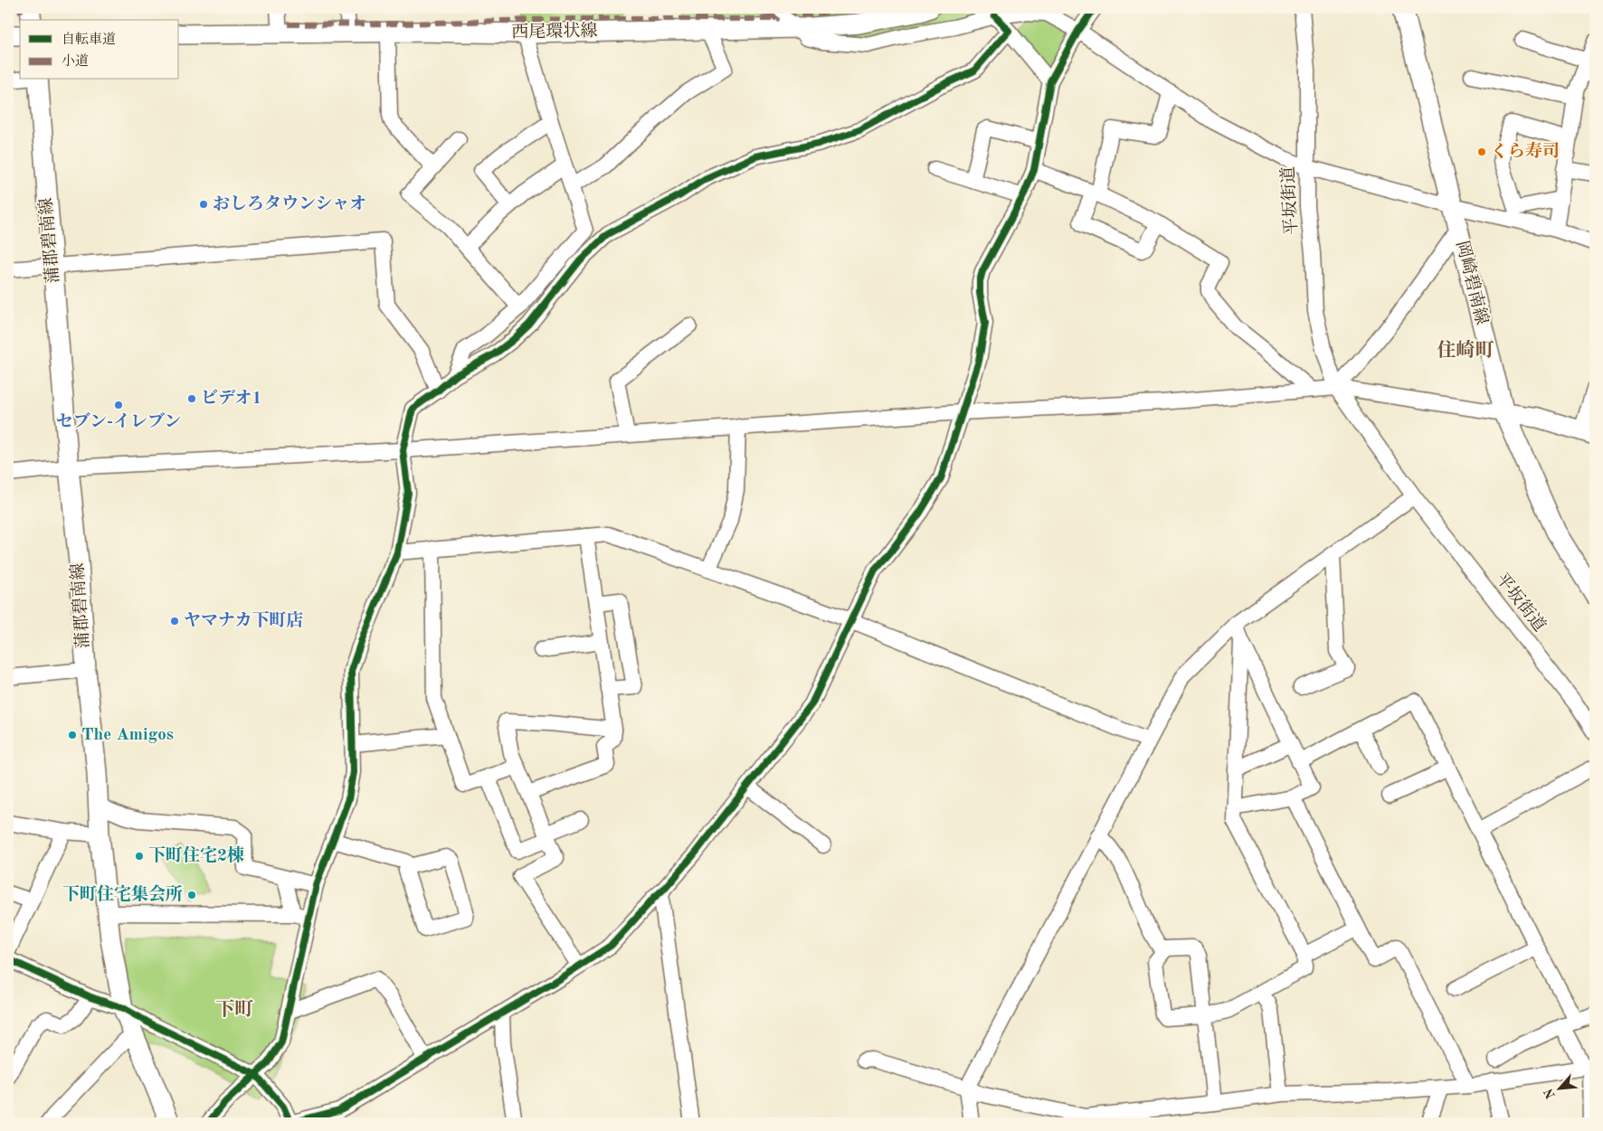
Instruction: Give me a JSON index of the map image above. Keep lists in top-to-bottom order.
{
  "streets": {
    "main road": ["西尾環状線", "蒲郡碧南線", "岡崎碧南線"],
    "street": ["平坂街道"]
  },
  "districts": ["住崎町", "下町"],
  "places": [
    "くら寿司",
    "おしろタウンシャオ",
    "ビデオ1",
    "セブン-イレブン",
    "ヤマナカ下町店",
    "The Amigos",
    "下町住宅2棟",
    "下町住宅集会所"
  ],
  "legend": ["自転車道", "小道"],
  "north": "bottom left"
}
